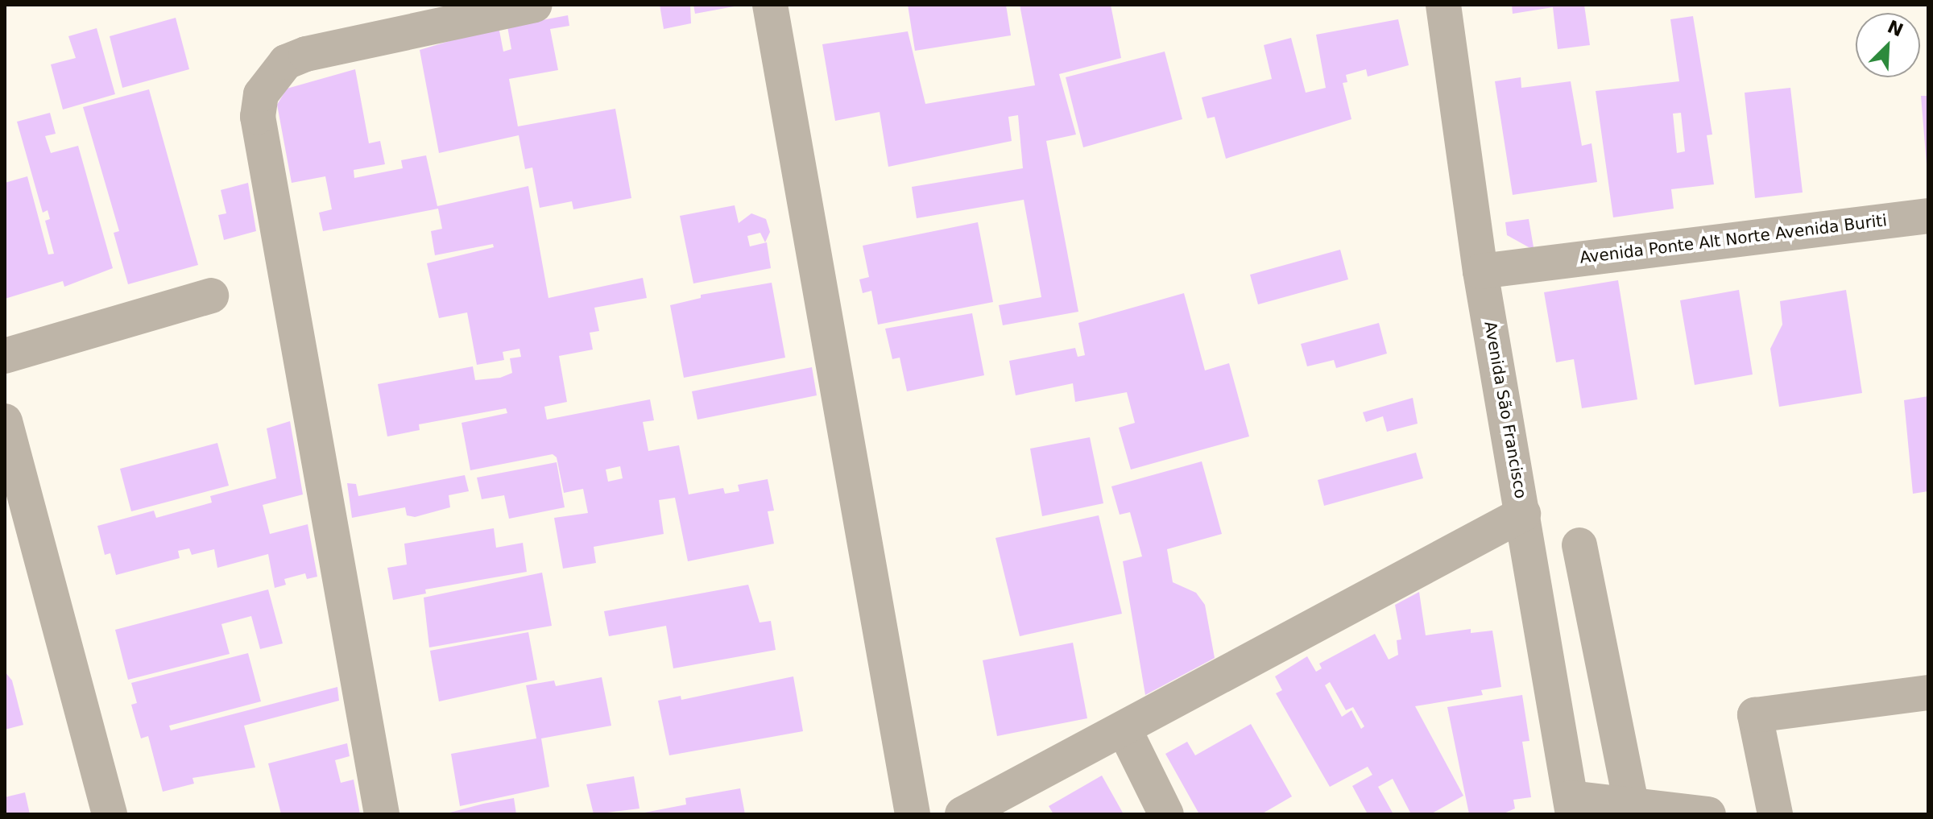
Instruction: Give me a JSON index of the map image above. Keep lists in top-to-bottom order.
{
  "streets": {
    "street": ["Avenida Ponte Alt Norte Avenida Buriti", "Avenida São Francisco"]
  },
  "crossings": [
    ["Avenida Ponte Alt Norte Avenida Buriti", "Avenida São Francisco"]
  ],
  "north": "top right"
}
